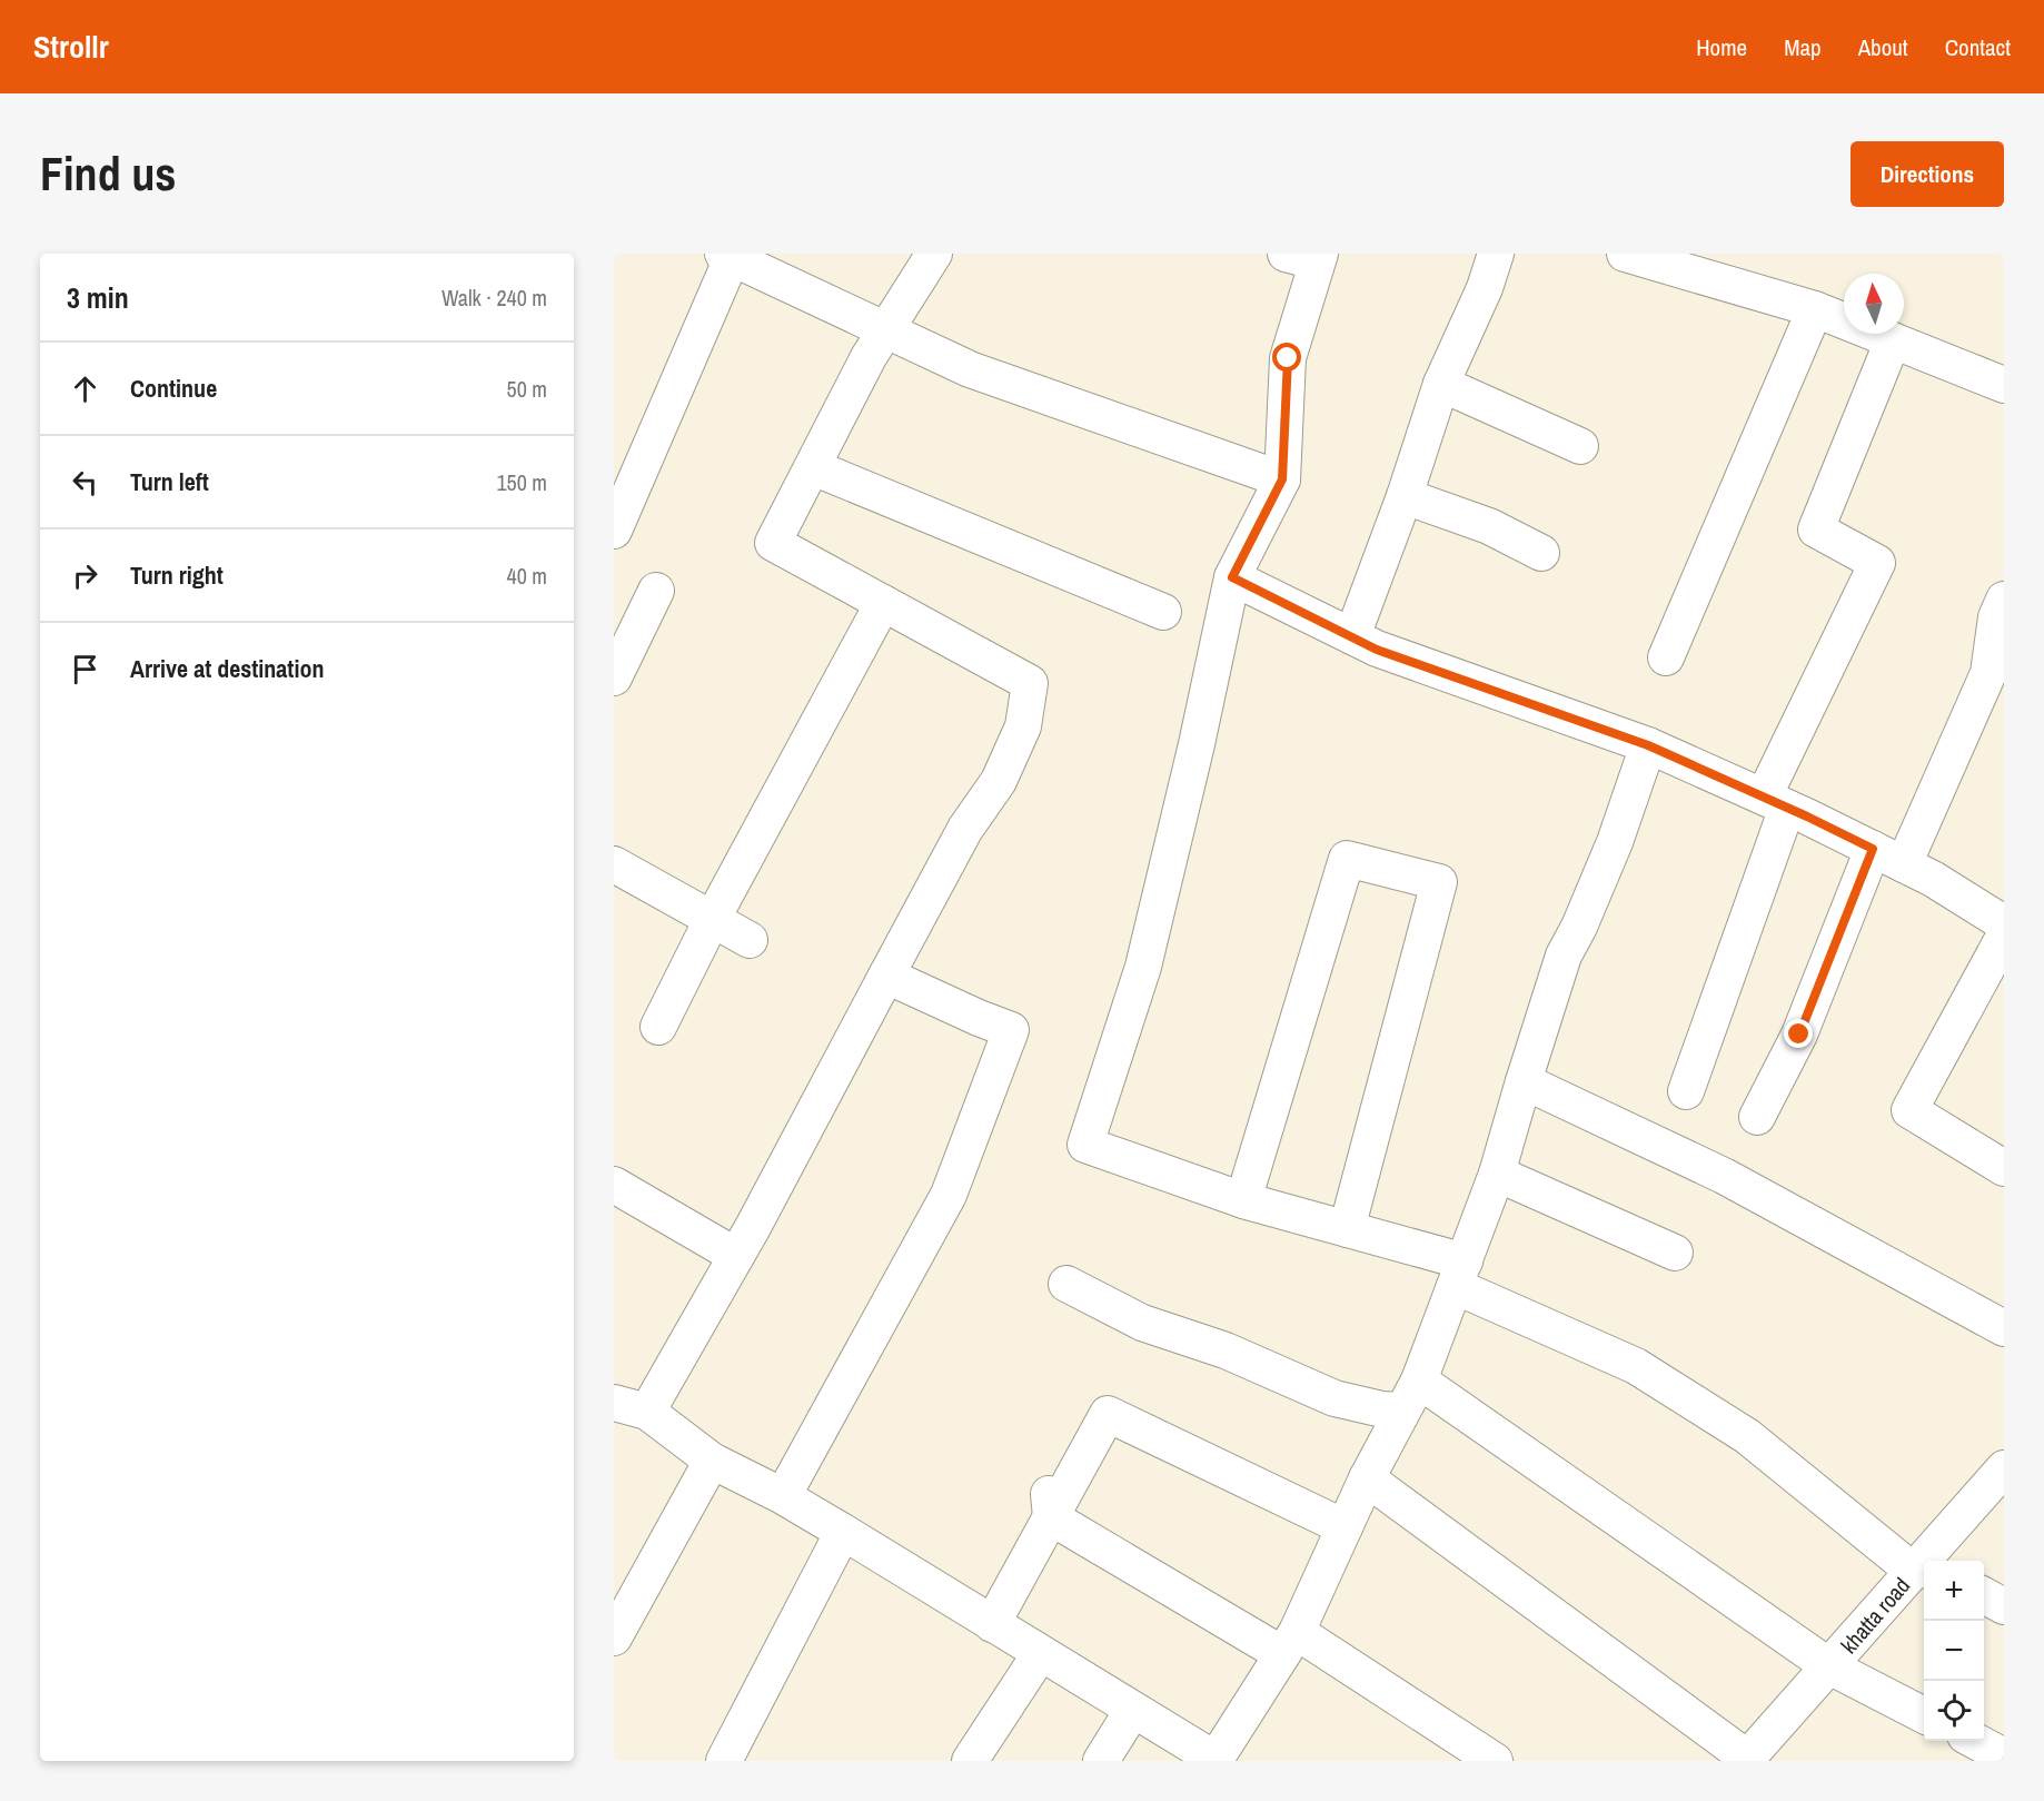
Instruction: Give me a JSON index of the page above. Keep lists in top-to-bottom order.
{
  "streets": {
    "street": ["khatta road"]
  },
  "north": "top",
  "page": {
    "header": "Strollr",
    "nav": [
      "Home",
      "Map",
      "About",
      "Contact"
    ],
    "buttons": "Directions",
    "title": "Find us",
    "heading": ["3 min", "Walk · 240 m"],
    "list": [
      ["Continue", "50 m"],
      ["Turn left", "150 m"],
      ["Turn right", "40 m"],
      "Arrive at destination"
    ],
    "map_buttons": ["+", "−"]
  }
}
